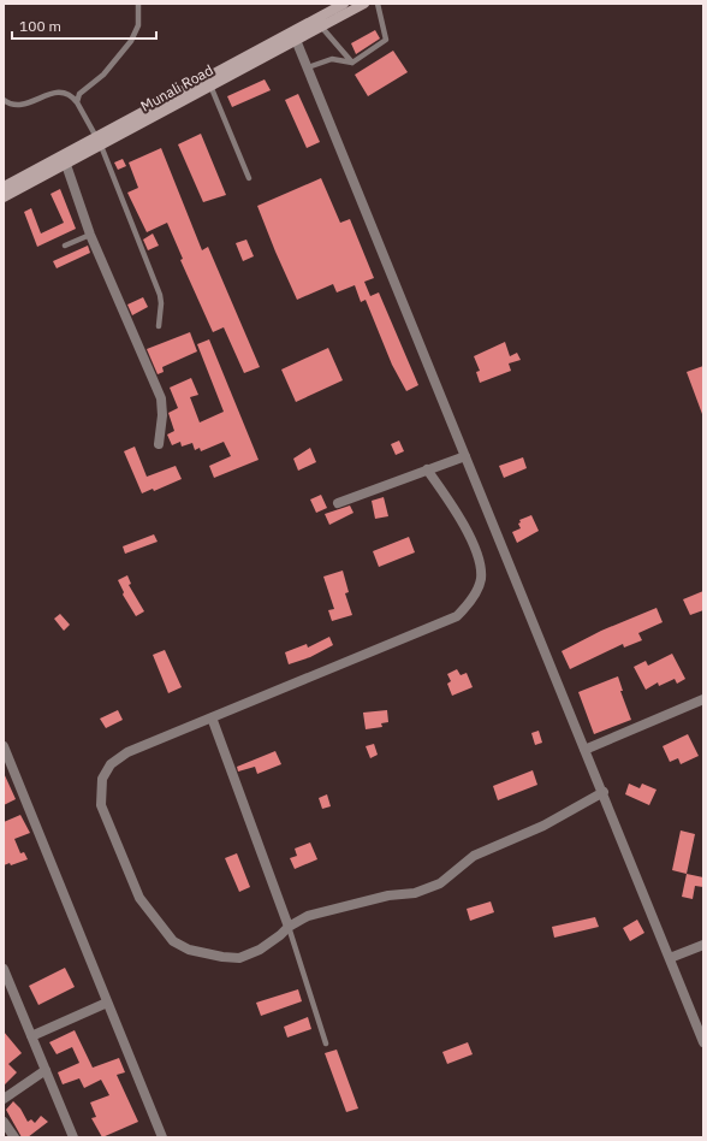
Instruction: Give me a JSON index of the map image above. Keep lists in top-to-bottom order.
{
  "streets": {
    "main road": ["Munali Road"]
  },
  "scale_bar": "100 m"
}
